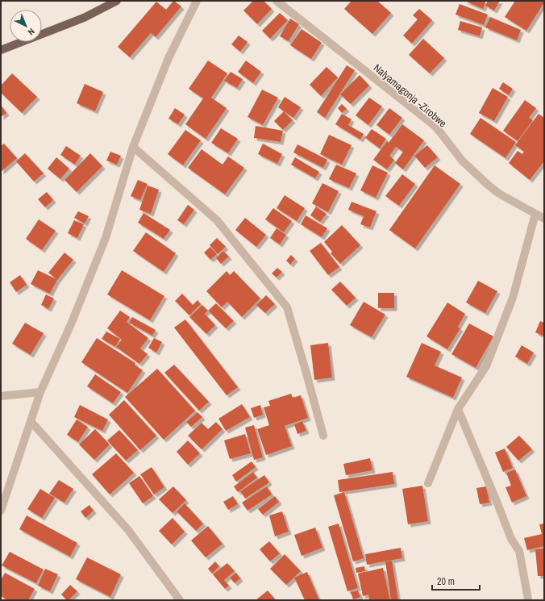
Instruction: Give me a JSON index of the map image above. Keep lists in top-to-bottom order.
{
  "streets": {
    "street": ["Nalyamagonja -Zirobwe"]
  },
  "scale_bar": "20 m",
  "north": "bottom right"
}
